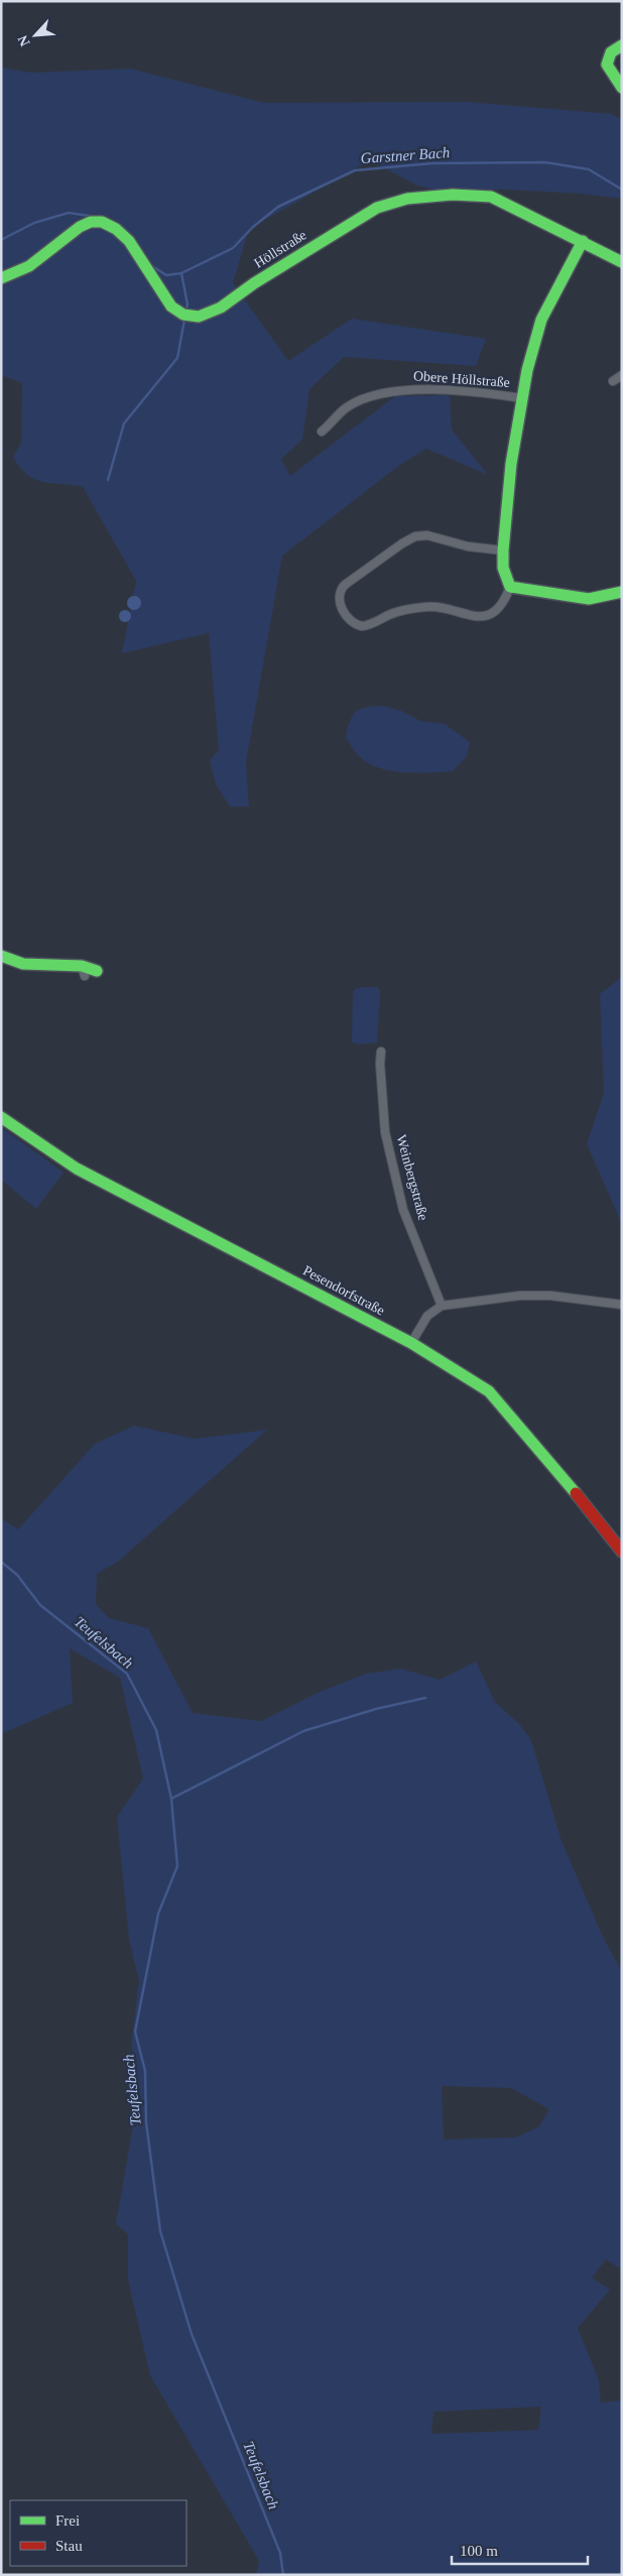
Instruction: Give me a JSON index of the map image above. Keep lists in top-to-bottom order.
{
  "streets": {
    "street": [
      "Höllstraße",
      "Obere Höllstraße",
      "Weinbergstraße",
      "Pesendorfstraße"
    ]
  },
  "crossings": [
    ["Höllstraße", "Obere Höllstraße"]
  ],
  "water": ["Garstner Bach", "Teufelsbach"],
  "legend": ["Frei", "Stau"],
  "scale_bar": "100 m",
  "north": "bottom left"
}
